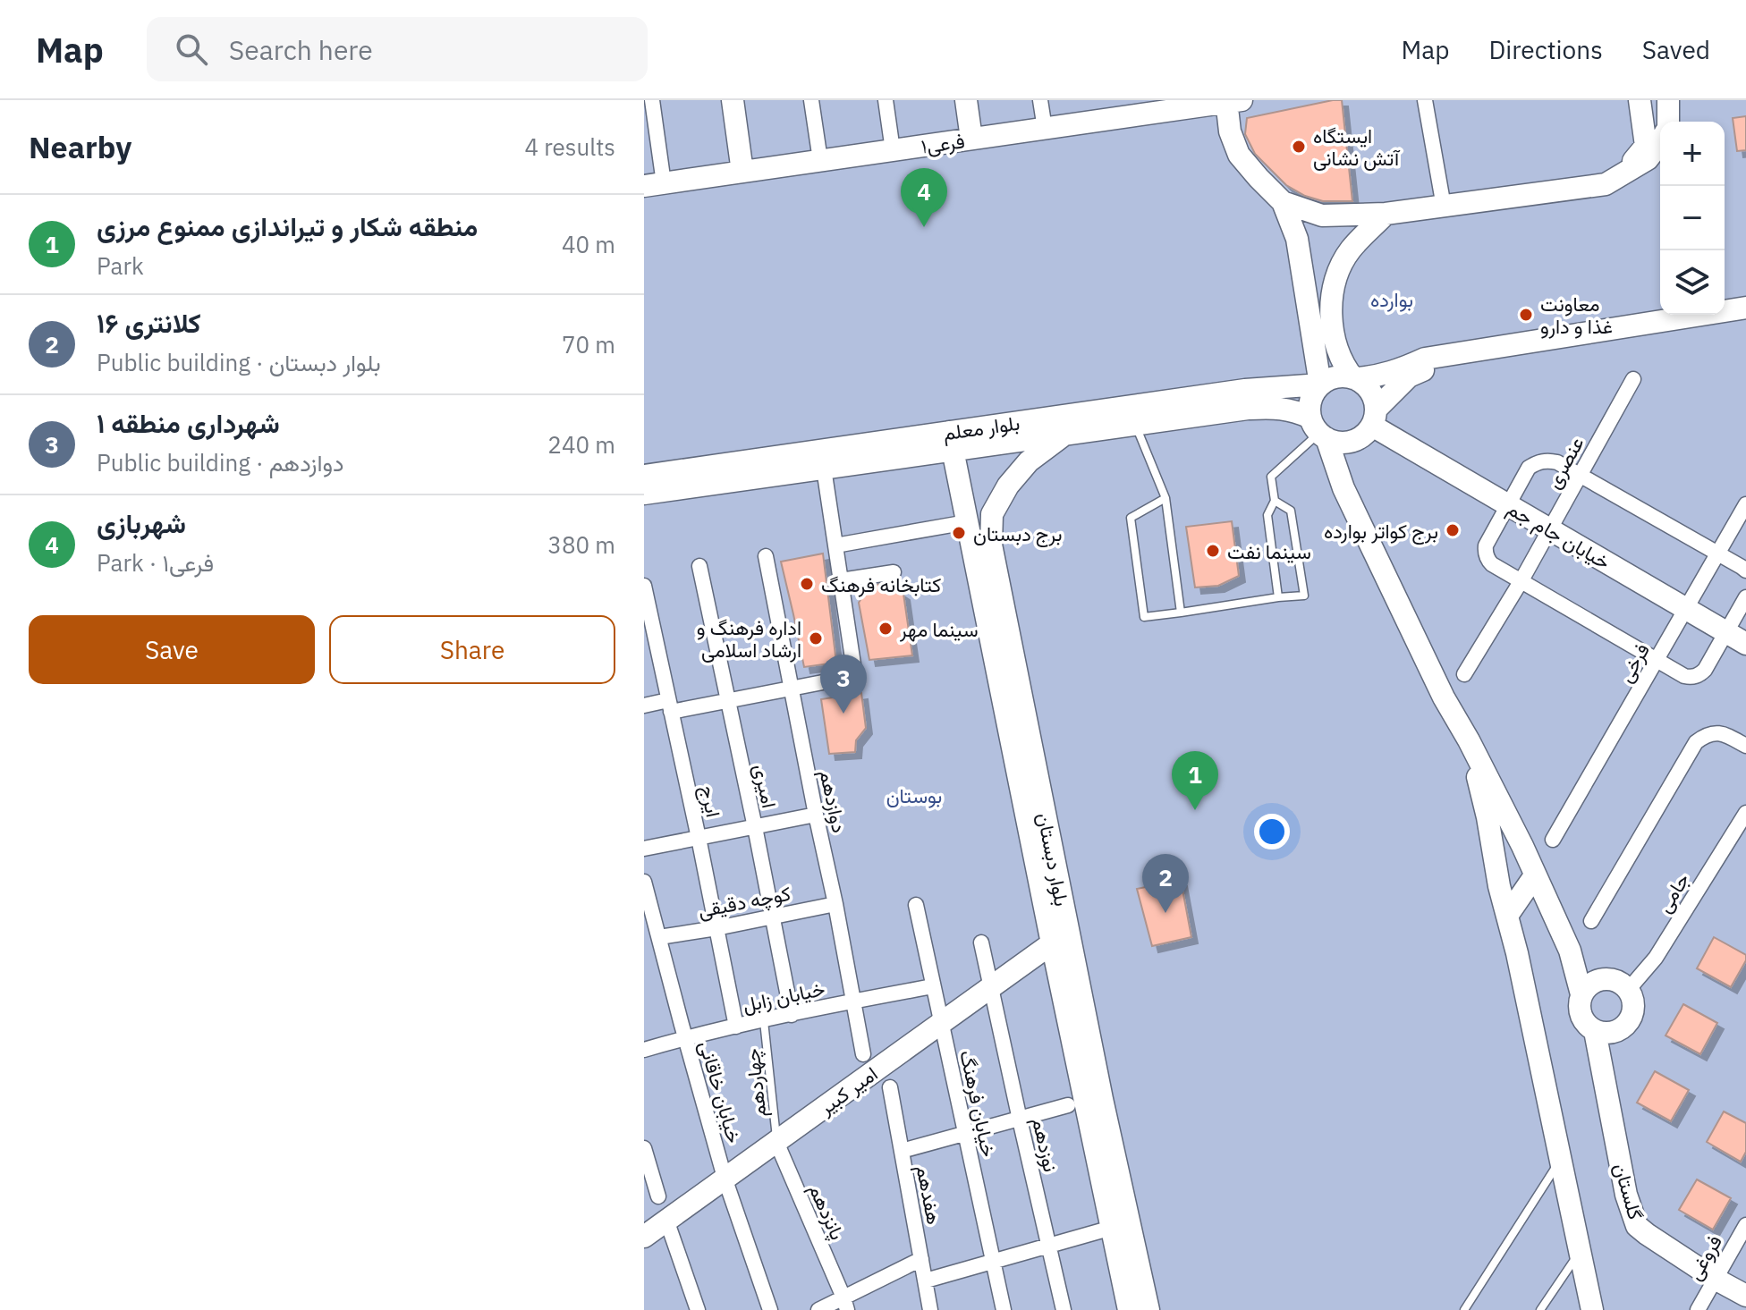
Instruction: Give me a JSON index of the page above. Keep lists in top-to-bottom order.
{
  "streets": {
    "street": [
      "فرعی۱",
      "بلوار معلم",
      "عنصری",
      "خیابان جام جم",
      "فرخی",
      "امیری",
      "ایرج",
      "دوازدهم",
      "بلوار دبستان",
      "جامی",
      "کوچه دقیقی",
      "خیابان زابل",
      "امیر کبیر",
      "خیابان خاقانی",
      "خیابان فرهنگ",
      "نوزدهم",
      "گلستان",
      "هفدهم",
      "پانزدهم",
      "فروغی"
    ],
    "lane": ["چهاردهم"]
  },
  "crossings": [
    ["بلوار معلم", "خیابان جام جم"],
    ["بلوار معلم", "بلوار دبستان"],
    ["عنصری", "خیابان جام جم"],
    ["خیابان جام جم", "فرخی"],
    ["امیری", "کوچه دقیقی"],
    ["امیری", "خیابان زابل"],
    ["ایرج", "کوچه دقیقی"],
    ["ایرج", "خیابان زابل"],
    ["دوازدهم", "کوچه دقیقی"],
    ["دوازدهم", "خیابان زابل"],
    ["بلوار دبستان", "امیر کبیر"],
    ["جامی", "گلستان"],
    ["کوچه دقیقی", "خیابان خاقانی"],
    ["خیابان زابل", "چهاردهم"],
    ["خیابان زابل", "خیابان خاقانی"],
    ["خیابان زابل", "خیابان فرهنگ"],
    ["چهاردهم", "امیر کبیر"],
    ["چهاردهم", "پانزدهم"],
    ["امیر کبیر", "خیابان خاقانی"],
    ["امیر کبیر", "خیابان فرهنگ"],
    ["امیر کبیر", "نوزدهم"],
    ["امیر کبیر", "پانزدهم"],
    ["گلستان", "فروغی"]
  ],
  "parks": ["بوارده", "بوستان"],
  "places": [
    "ایستگاه آتش نشانی",
    "معاونت غذا و دارو",
    "برج کواتر بوارده",
    "برج دبستان",
    "سینما نفت",
    "کتابخانه فرهنگ",
    "سینما مهر",
    "اداره فرهنگ و ارشاد اسلامی"
  ],
  "page": {
    "header": "Map",
    "search": "Search here",
    "nav": ["Map", "Directions", "Saved"],
    "heading": ["Nearby", "4 results"],
    "map_buttons": ["+", "−"],
    "pins": [
      "4",
      "3",
      "1",
      "2"
    ],
    "list": [
      {
        "mark": "1",
        "name": "منطقه شکار و تیراندازی ممنوع مرزی",
        "note": "Park",
        "value": "40 m"
      },
      {
        "mark": "2",
        "name": "کلانتری ۱۶",
        "note": "Public building · بلوار دبستان",
        "value": "70 m"
      },
      {
        "mark": "3",
        "name": "شهرداری منطقه ۱",
        "note": "Public building · دوازدهم",
        "value": "240 m"
      },
      {
        "mark": "4",
        "name": "شهربازی",
        "note": "Park · فرعی۱",
        "value": "380 m"
      }
    ],
    "buttons": ["Save", "Share"]
  }
}
